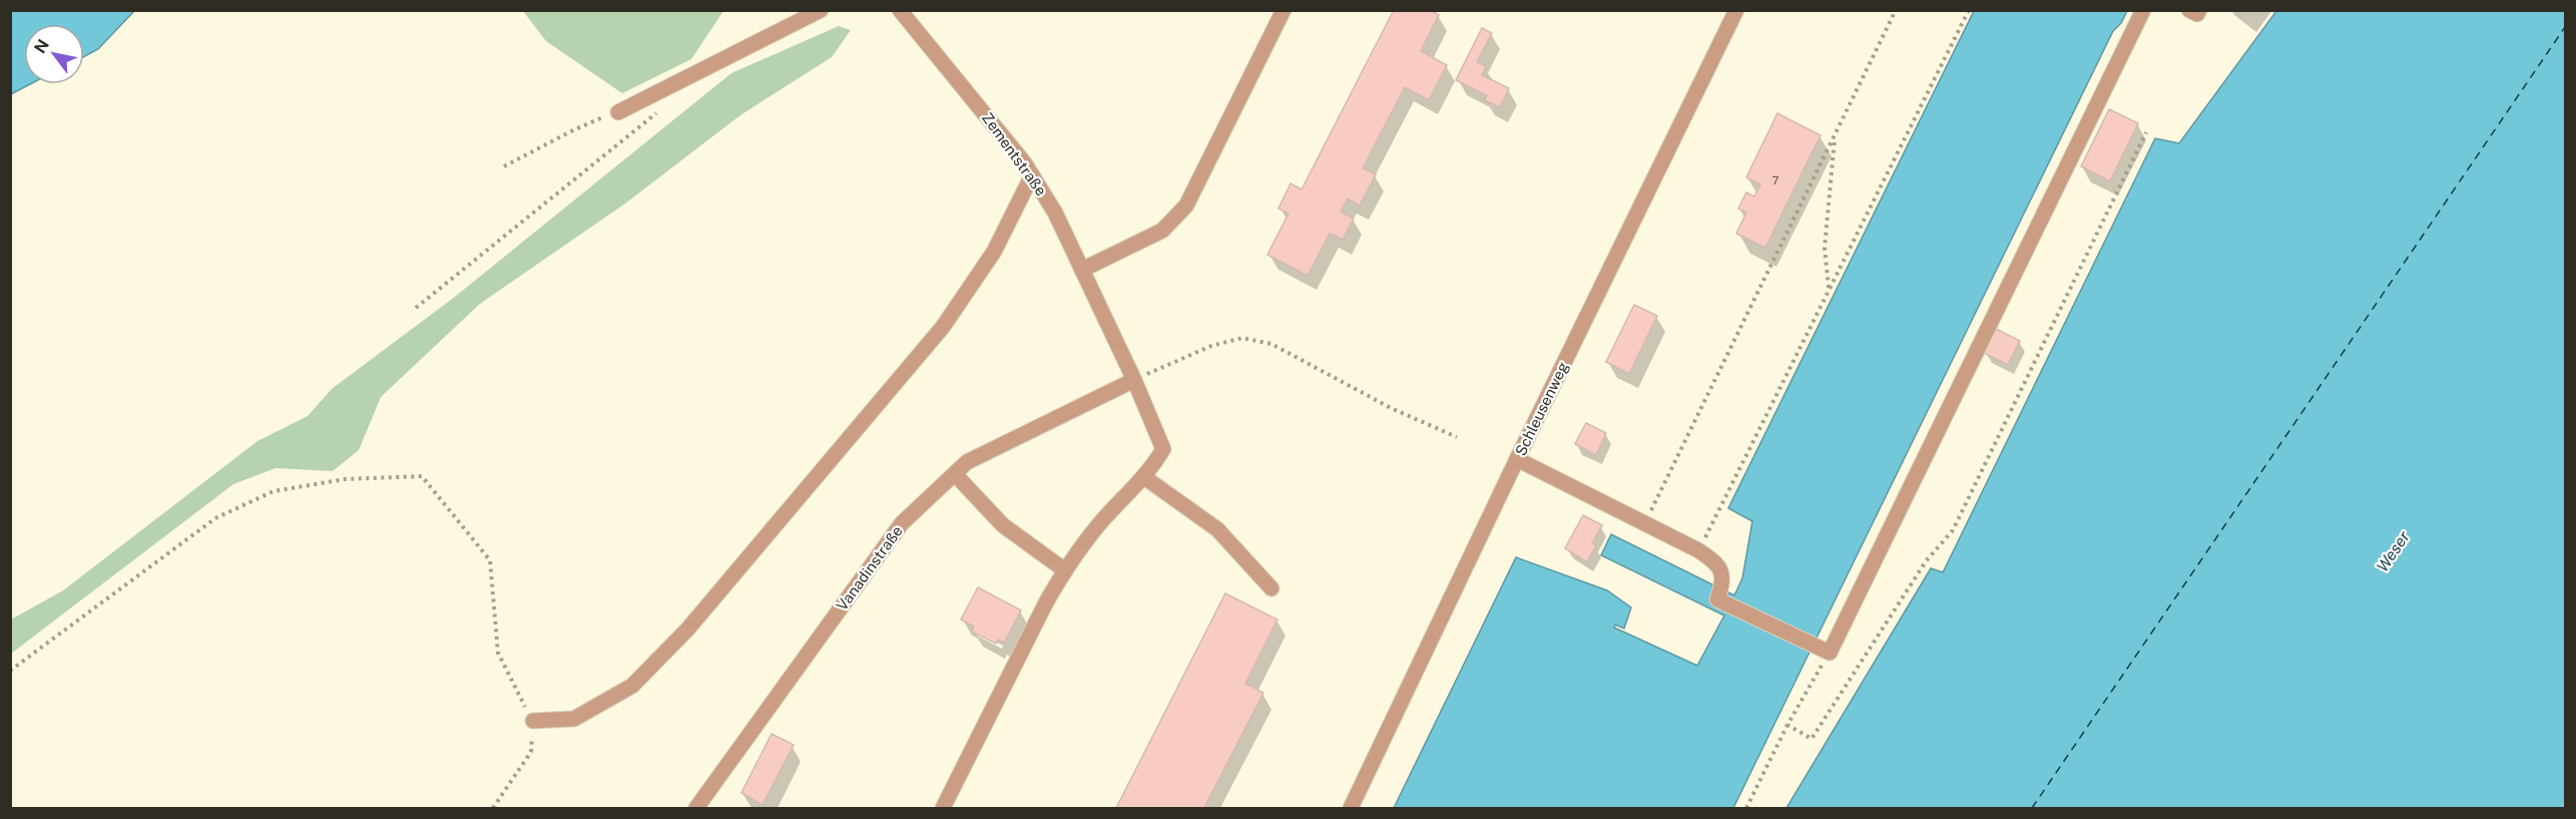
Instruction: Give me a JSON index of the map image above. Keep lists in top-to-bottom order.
{
  "streets": {
    "street": ["Zementstraße", "Schleusenweg", "Vanadinstraße"]
  },
  "crossings": [
    ["Zementstraße", "Vanadinstraße"]
  ],
  "water": ["Weser"],
  "house_numbers": ["7"],
  "north": "top left"
}
